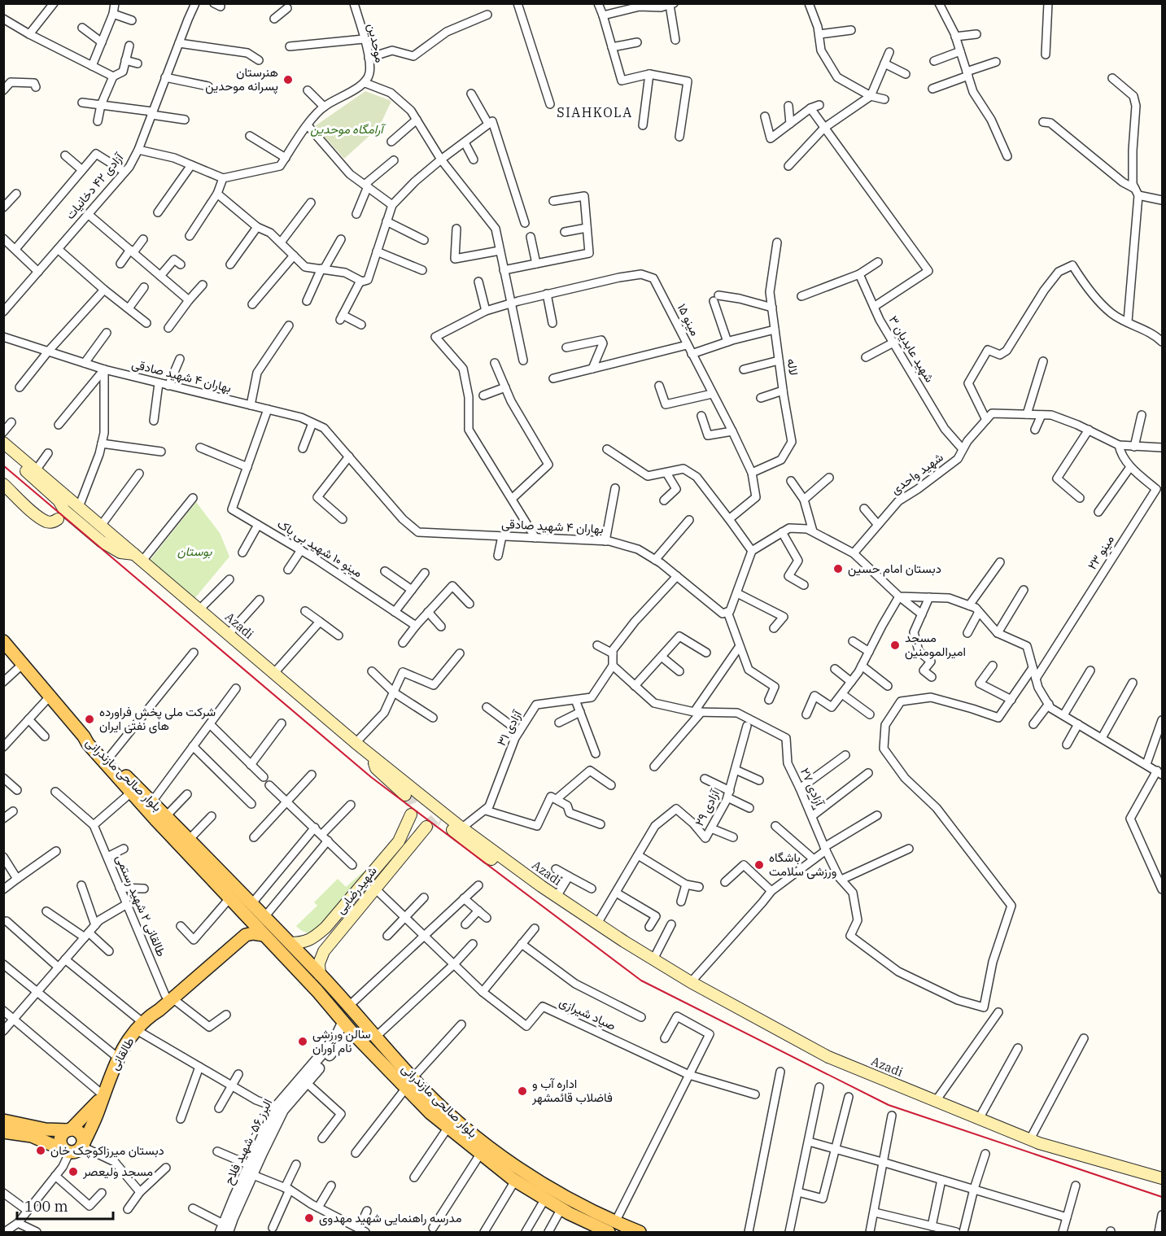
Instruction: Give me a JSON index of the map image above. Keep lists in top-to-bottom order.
{
  "streets": {
    "main road": [
      "Azadi",
      "بلوار صالحی مازندرانی",
      "شهیدرضایی",
      "طالقانی"
    ],
    "street": [
      "موحدین",
      "آزادی ۴۲ دخانیات",
      "مینو ۱۵",
      "شهید عابدیان ۳",
      "لاله",
      "بهاران ۴ شهید صادقی",
      "شهید واحدی",
      "مینو ۱۰ شهید بی باک",
      "مینو ۲۳",
      "آزادی ۳۱",
      "آزادی ۲۷",
      "آزادی ۲۹",
      "طالقانی ۲ شهید رستمی",
      "صیاد شیرازی",
      "البرز ۵۶- شهید فلاح"
    ]
  },
  "crossings": [
    ["مینو ۱۵", "لاله"],
    ["شهید عابدیان ۳", "شهید واحدی"],
    ["بهاران ۴ شهید صادقی", "مینو ۱۰ شهید بی باک"],
    ["بهاران ۴ شهید صادقی", "آزادی ۳۱"],
    ["بهاران ۴ شهید صادقی", "آزادی ۲۷"],
    ["Azadi", "آزادی ۳۱"],
    ["Azadi", "آزادی ۲۹"],
    ["آزادی ۳۱", "آزادی ۲۷"],
    ["بلوار صالحی مازندرانی", "شهیدرضایی"],
    ["بلوار صالحی مازندرانی", "البرز ۵۶- شهید فلاح"],
    ["شهیدرضایی", "صیاد شیرازی"],
    ["طالقانی ۲ شهید رستمی", "طالقانی"]
  ],
  "districts": ["SIAHKOLA"],
  "parks": ["آرامگاه موحدین", "بوستان"],
  "places": [
    "هنرستان پسرانه موحدین",
    "دبستان امام حسین",
    "مسجد امیرالمومنین",
    "شرکت ملی پخش فراورده های نفتی ایران",
    "باشگاه ورزشی سلامت",
    "سالن ورزشی نام آوران",
    "اداره آب و فاضلاب قائمشهر",
    "دبستان میرزاکوچک خان",
    "مسجد ولیعصر",
    "مدرسه راهنمایی شهید مهدوی"
  ],
  "scale_bar": "100 m"
}
